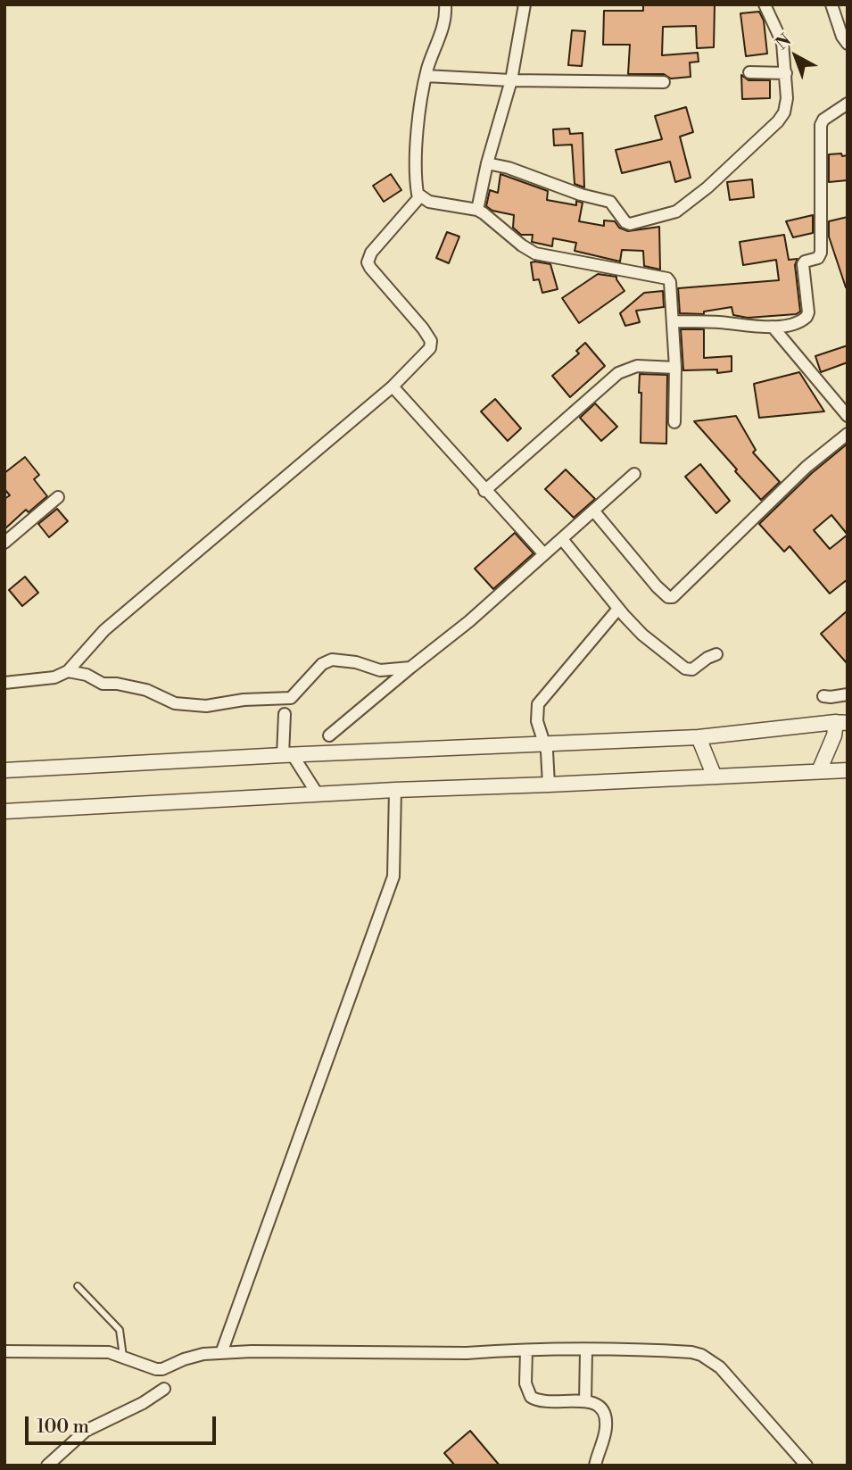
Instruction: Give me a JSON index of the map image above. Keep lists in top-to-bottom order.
{
  "scale_bar": "100 m",
  "north": "top left"
}
